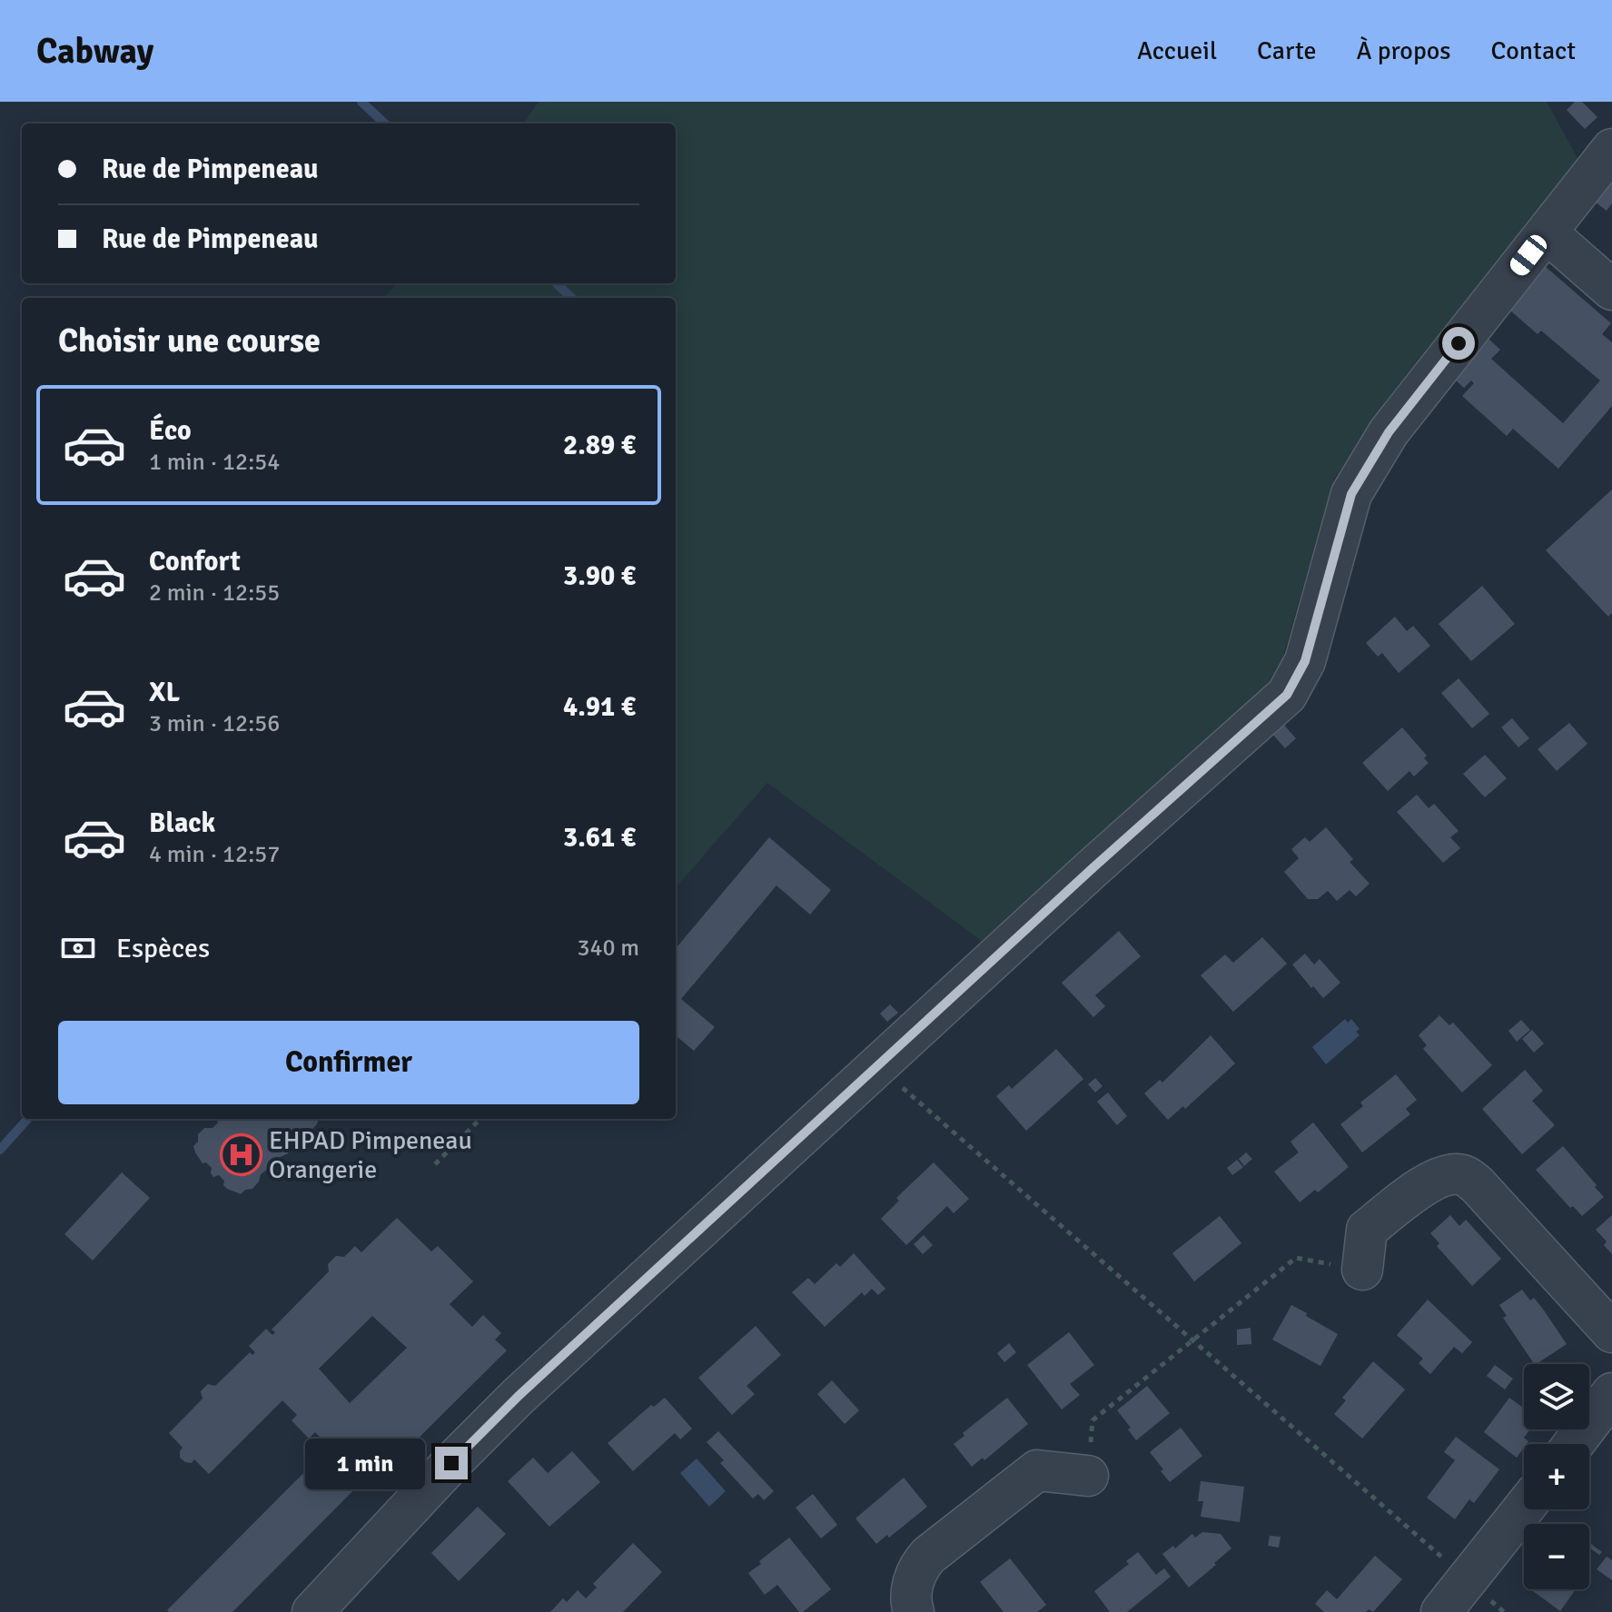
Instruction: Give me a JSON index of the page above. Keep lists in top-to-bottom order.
{
  "places": {
    "hospital": ["EHPAD Pimpeneau Orangerie"]
  },
  "page": {
    "header": "Cabway",
    "nav": [
      "Accueil",
      "Carte",
      "À propos",
      "Contact"
    ],
    "banner": ["Rue de Pimpeneau", "Rue de Pimpeneau"],
    "heading": "Choisir une course",
    "list": [
      {
        "name": "Éco",
        "note": "1 min · 12:54",
        "value": "2.89 €"
      },
      {
        "name": "Confort",
        "note": "2 min · 12:55",
        "value": "3.90 €"
      },
      {
        "name": "XL",
        "note": "3 min · 12:56",
        "value": "4.91 €"
      },
      {
        "name": "Black",
        "note": "4 min · 12:57",
        "value": "3.61 €"
      }
    ],
    "pay": ["Espèces", "340 m"],
    "buttons": "Confirmer",
    "map_buttons": ["+", "−"],
    "bubble": "1 min"
  }
}
